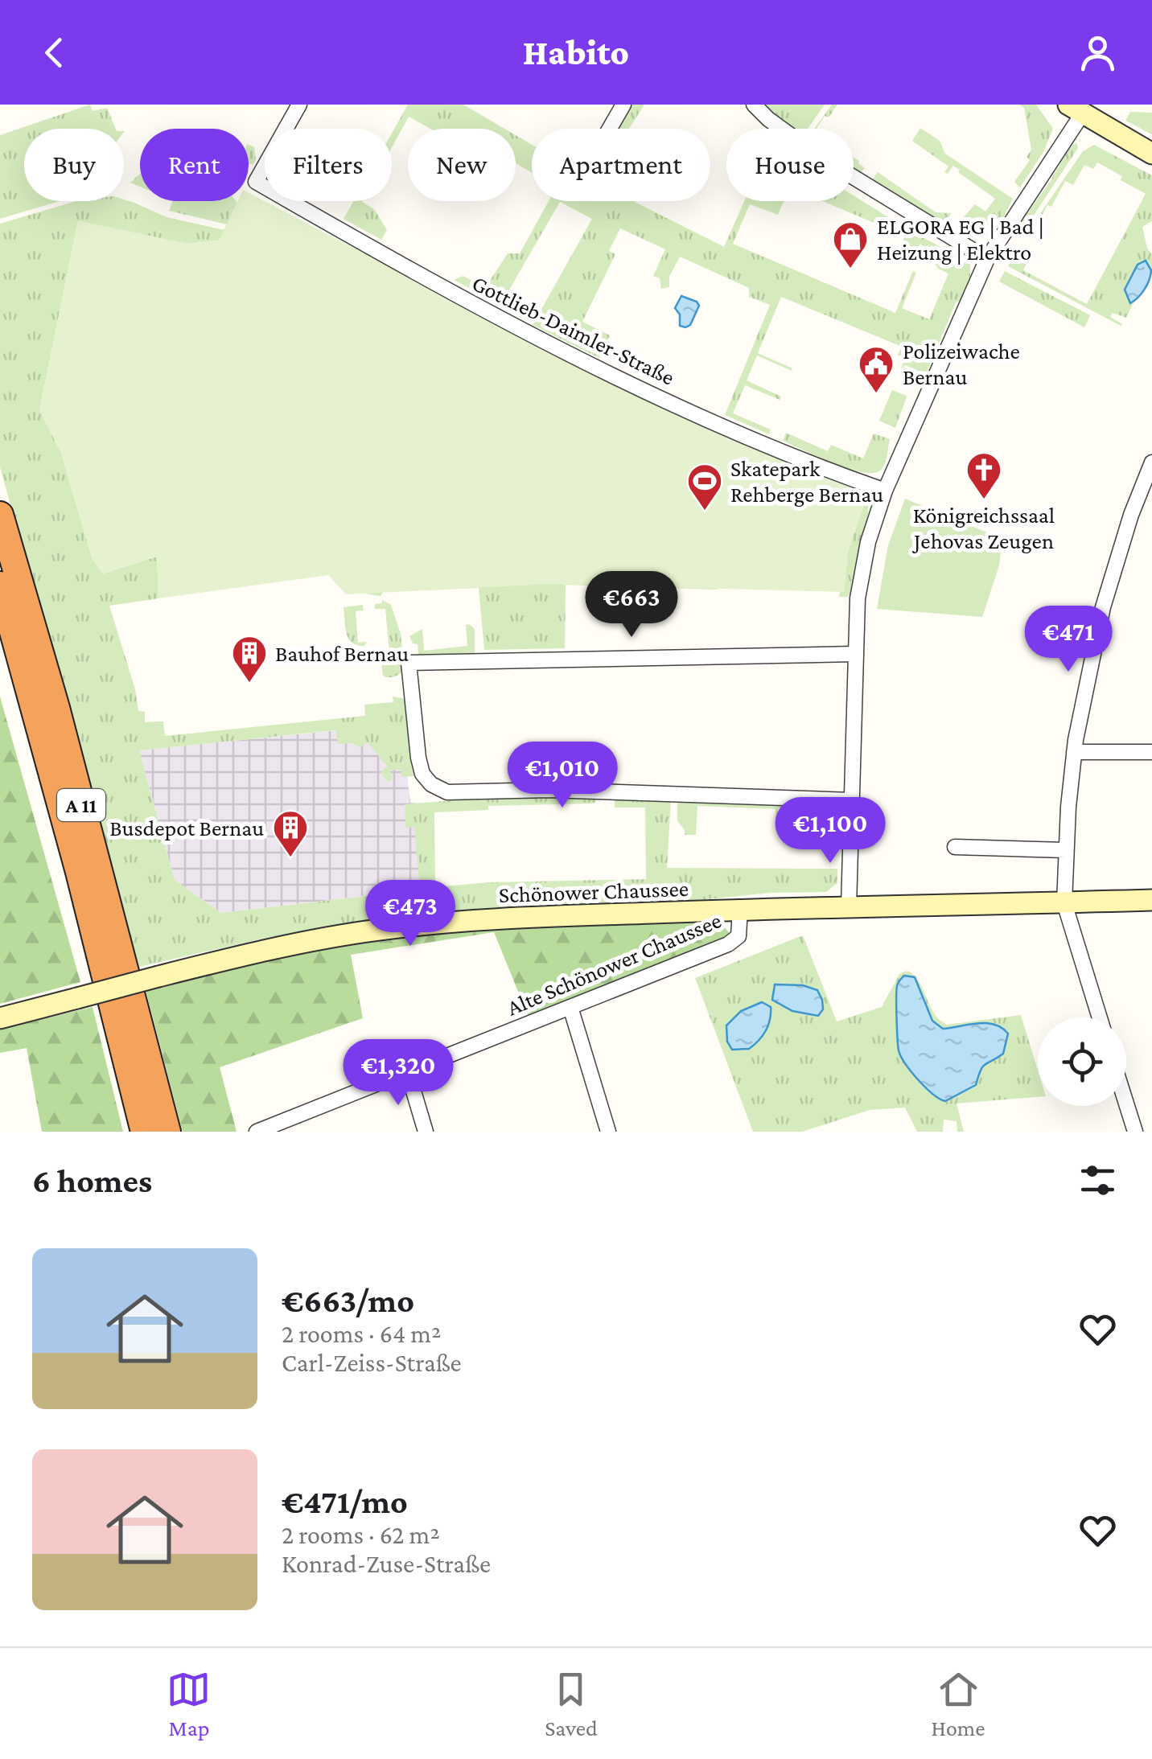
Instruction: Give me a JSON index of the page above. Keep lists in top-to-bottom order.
{
  "streets": {
    "highway": ["A 11"],
    "main road": ["Schönower Chaussee"],
    "street": ["Gottlieb-Daimler-Straße", "Alte Schönower Chaussee"]
  },
  "crossings": [
    ["Schönower Chaussee", "Alte Schönower Chaussee"]
  ],
  "places": {
    "shop": ["ELGORA EG | Bad | Heizung | Elektro"],
    "public building": ["Polizeiwache Bernau"],
    "church": ["Königreichssaal Jehovas Zeugen"],
    "sports": ["Skatepark Rehberge Bernau"],
    "building": ["Bauhof Bernau", "Busdepot Bernau"]
  },
  "page": {
    "header": "Habito",
    "chip": [
      "Buy",
      "Rent",
      "Filters",
      "New",
      "Apartment",
      "House"
    ],
    "price": [
      "€663",
      "€471",
      "€1,010",
      "€1,100",
      "€473",
      "€1,320"
    ],
    "heading": "6 homes",
    "list": [
      {
        "name": "€663/mo",
        "note": "2 rooms · 64 m² · Carl-Zeiss-Straße"
      },
      {
        "name": "€471/mo",
        "note": "2 rooms · 62 m² · Konrad-Zuse-Straße"
      }
    ],
    "tabs": ["Map", "Saved", "Home"]
  }
}
